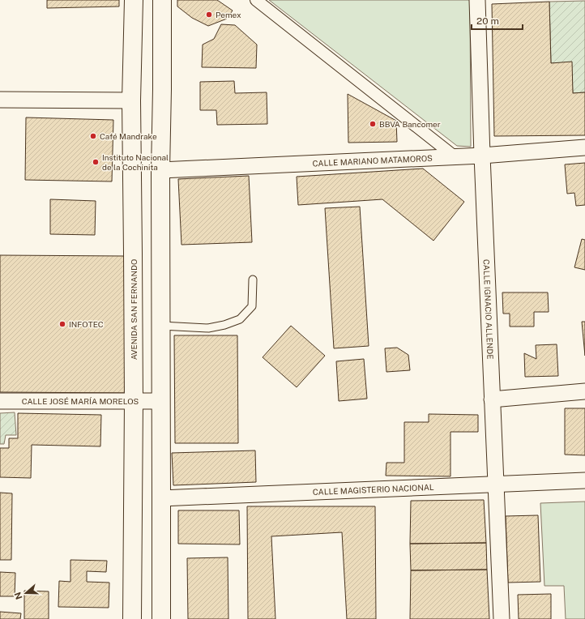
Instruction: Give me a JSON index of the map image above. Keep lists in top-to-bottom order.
{
  "streets": {
    "main road": ["AVENIDA SAN FERNANDO"],
    "street": [
      "CALLE MARIANO MATAMOROS",
      "CALLE IGNACIO ALLENDE",
      "CALLE JOSÉ MARÍA MORELOS",
      "CALLE MAGISTERIO NACIONAL"
    ]
  },
  "crossings": [
    ["CALLE MARIANO MATAMOROS", "CALLE IGNACIO ALLENDE"],
    ["AVENIDA SAN FERNANDO", "CALLE JOSÉ MARÍA MORELOS"],
    ["CALLE IGNACIO ALLENDE", "CALLE MAGISTERIO NACIONAL"]
  ],
  "places": [
    "Pemex",
    "BBVA Bancomer",
    "Café Mandrake",
    "Instituto Nacional de la Cochinita",
    "INFOTEC"
  ],
  "scale_bar": "20 m",
  "north": "left"
}
